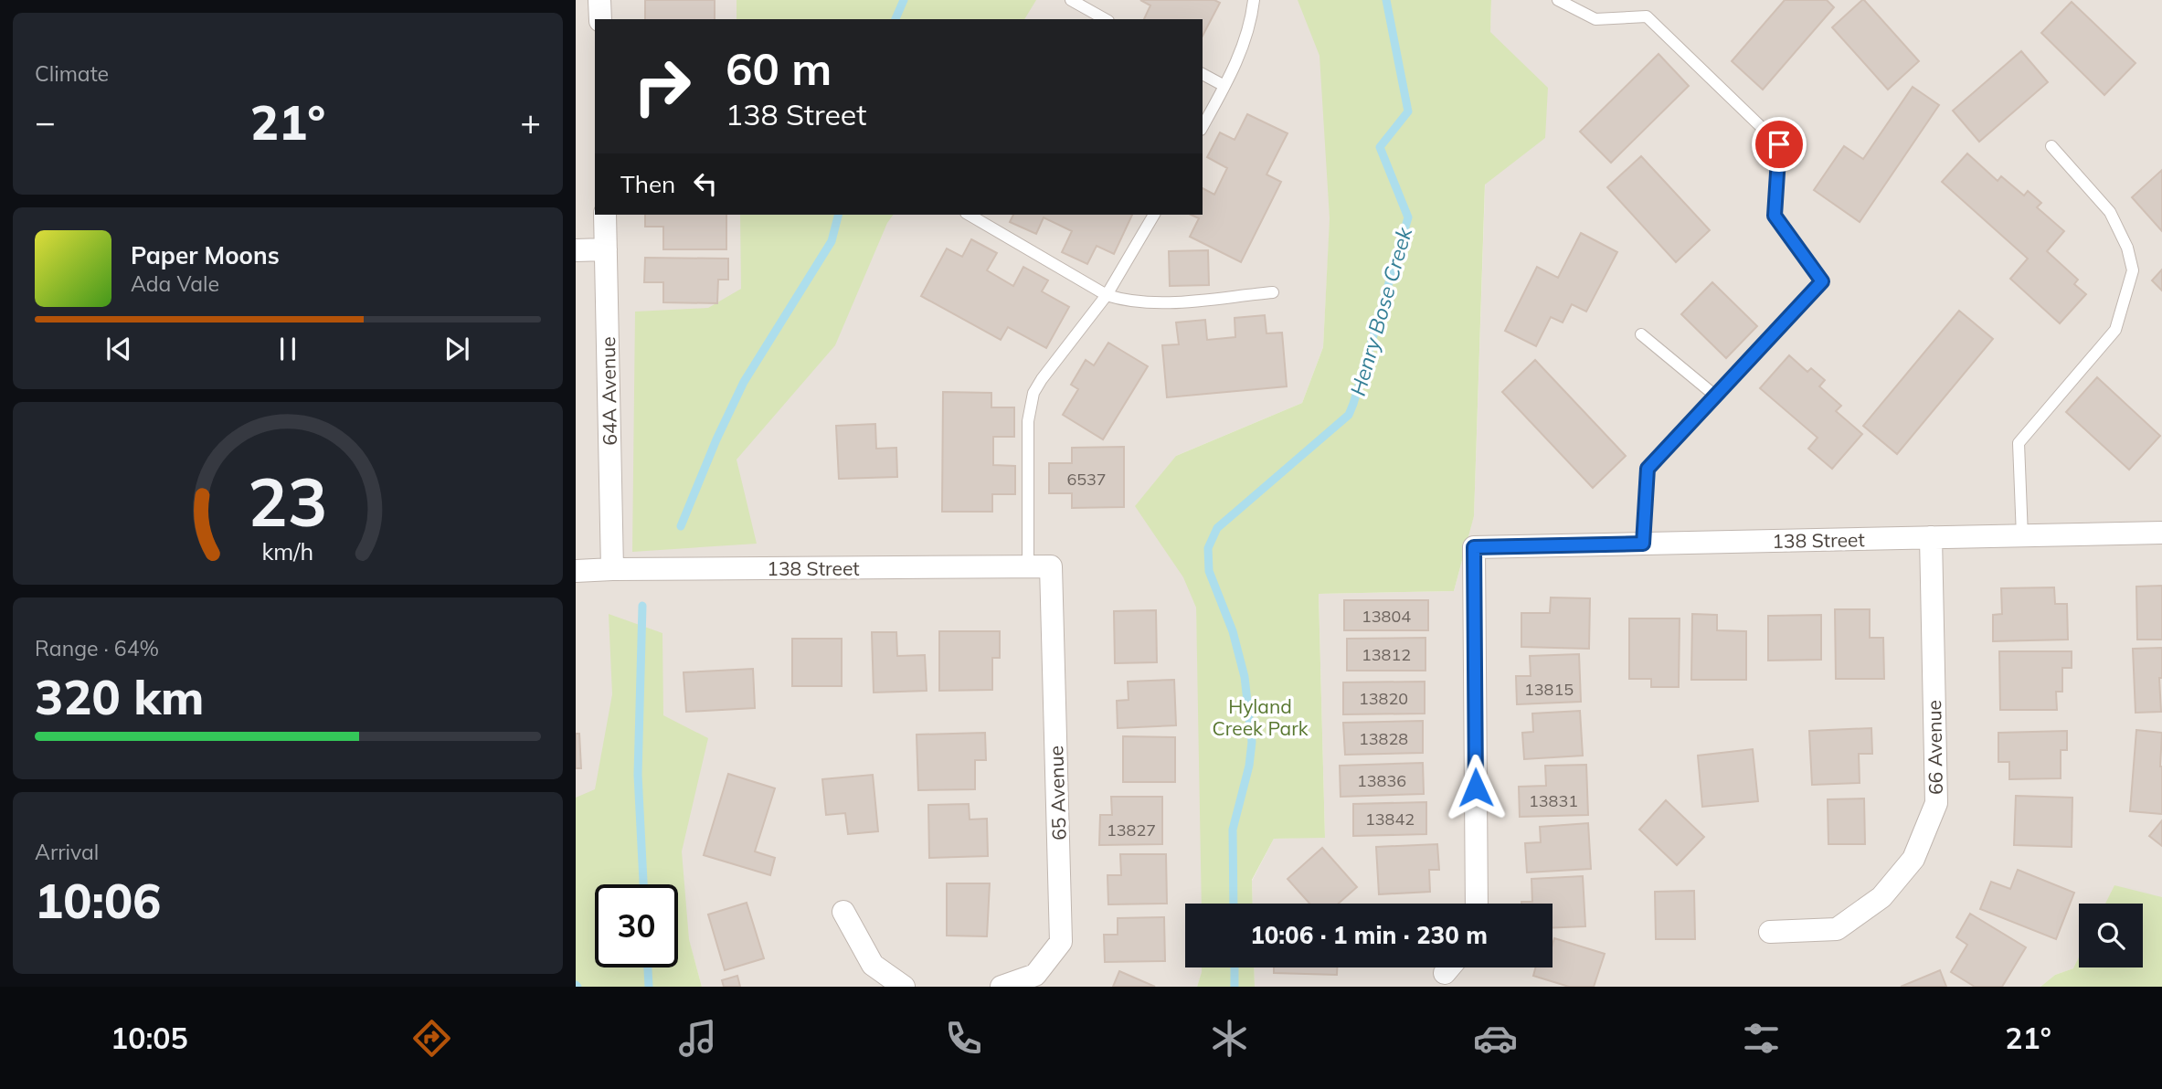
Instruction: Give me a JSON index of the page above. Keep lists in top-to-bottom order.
{
  "streets": {
    "street": [
      "64A Avenue",
      "138 Street",
      "66 Avenue",
      "65 Avenue"
    ]
  },
  "crossings": [
    ["64A Avenue", "138 Street"],
    ["138 Street", "66 Avenue"],
    ["138 Street", "65 Avenue"]
  ],
  "water": ["Henry Bose Creek"],
  "parks": ["Hyland Creek Park"],
  "house_numbers": [
    "6537",
    "13804",
    "13812",
    "13815",
    "13820",
    "13828",
    "13836",
    "13831",
    "13842",
    "13827"
  ],
  "page": {
    "tile": [
      "Climate",
      ["Range · 64%", "320 km"],
      ["Arrival", "10:06"]
    ],
    "turn": ["60 m", "138 Street"],
    "heat": ["−", "21°", "+"],
    "then": "Then",
    "song": ["Paper Moons", "Ada Vale"],
    "limit": "30",
    "trip": "10:06 · 1 min · 230 m",
    "tabs": ["10:05", "21°"],
    "gauge": ["23", "km/h"]
  }
}
